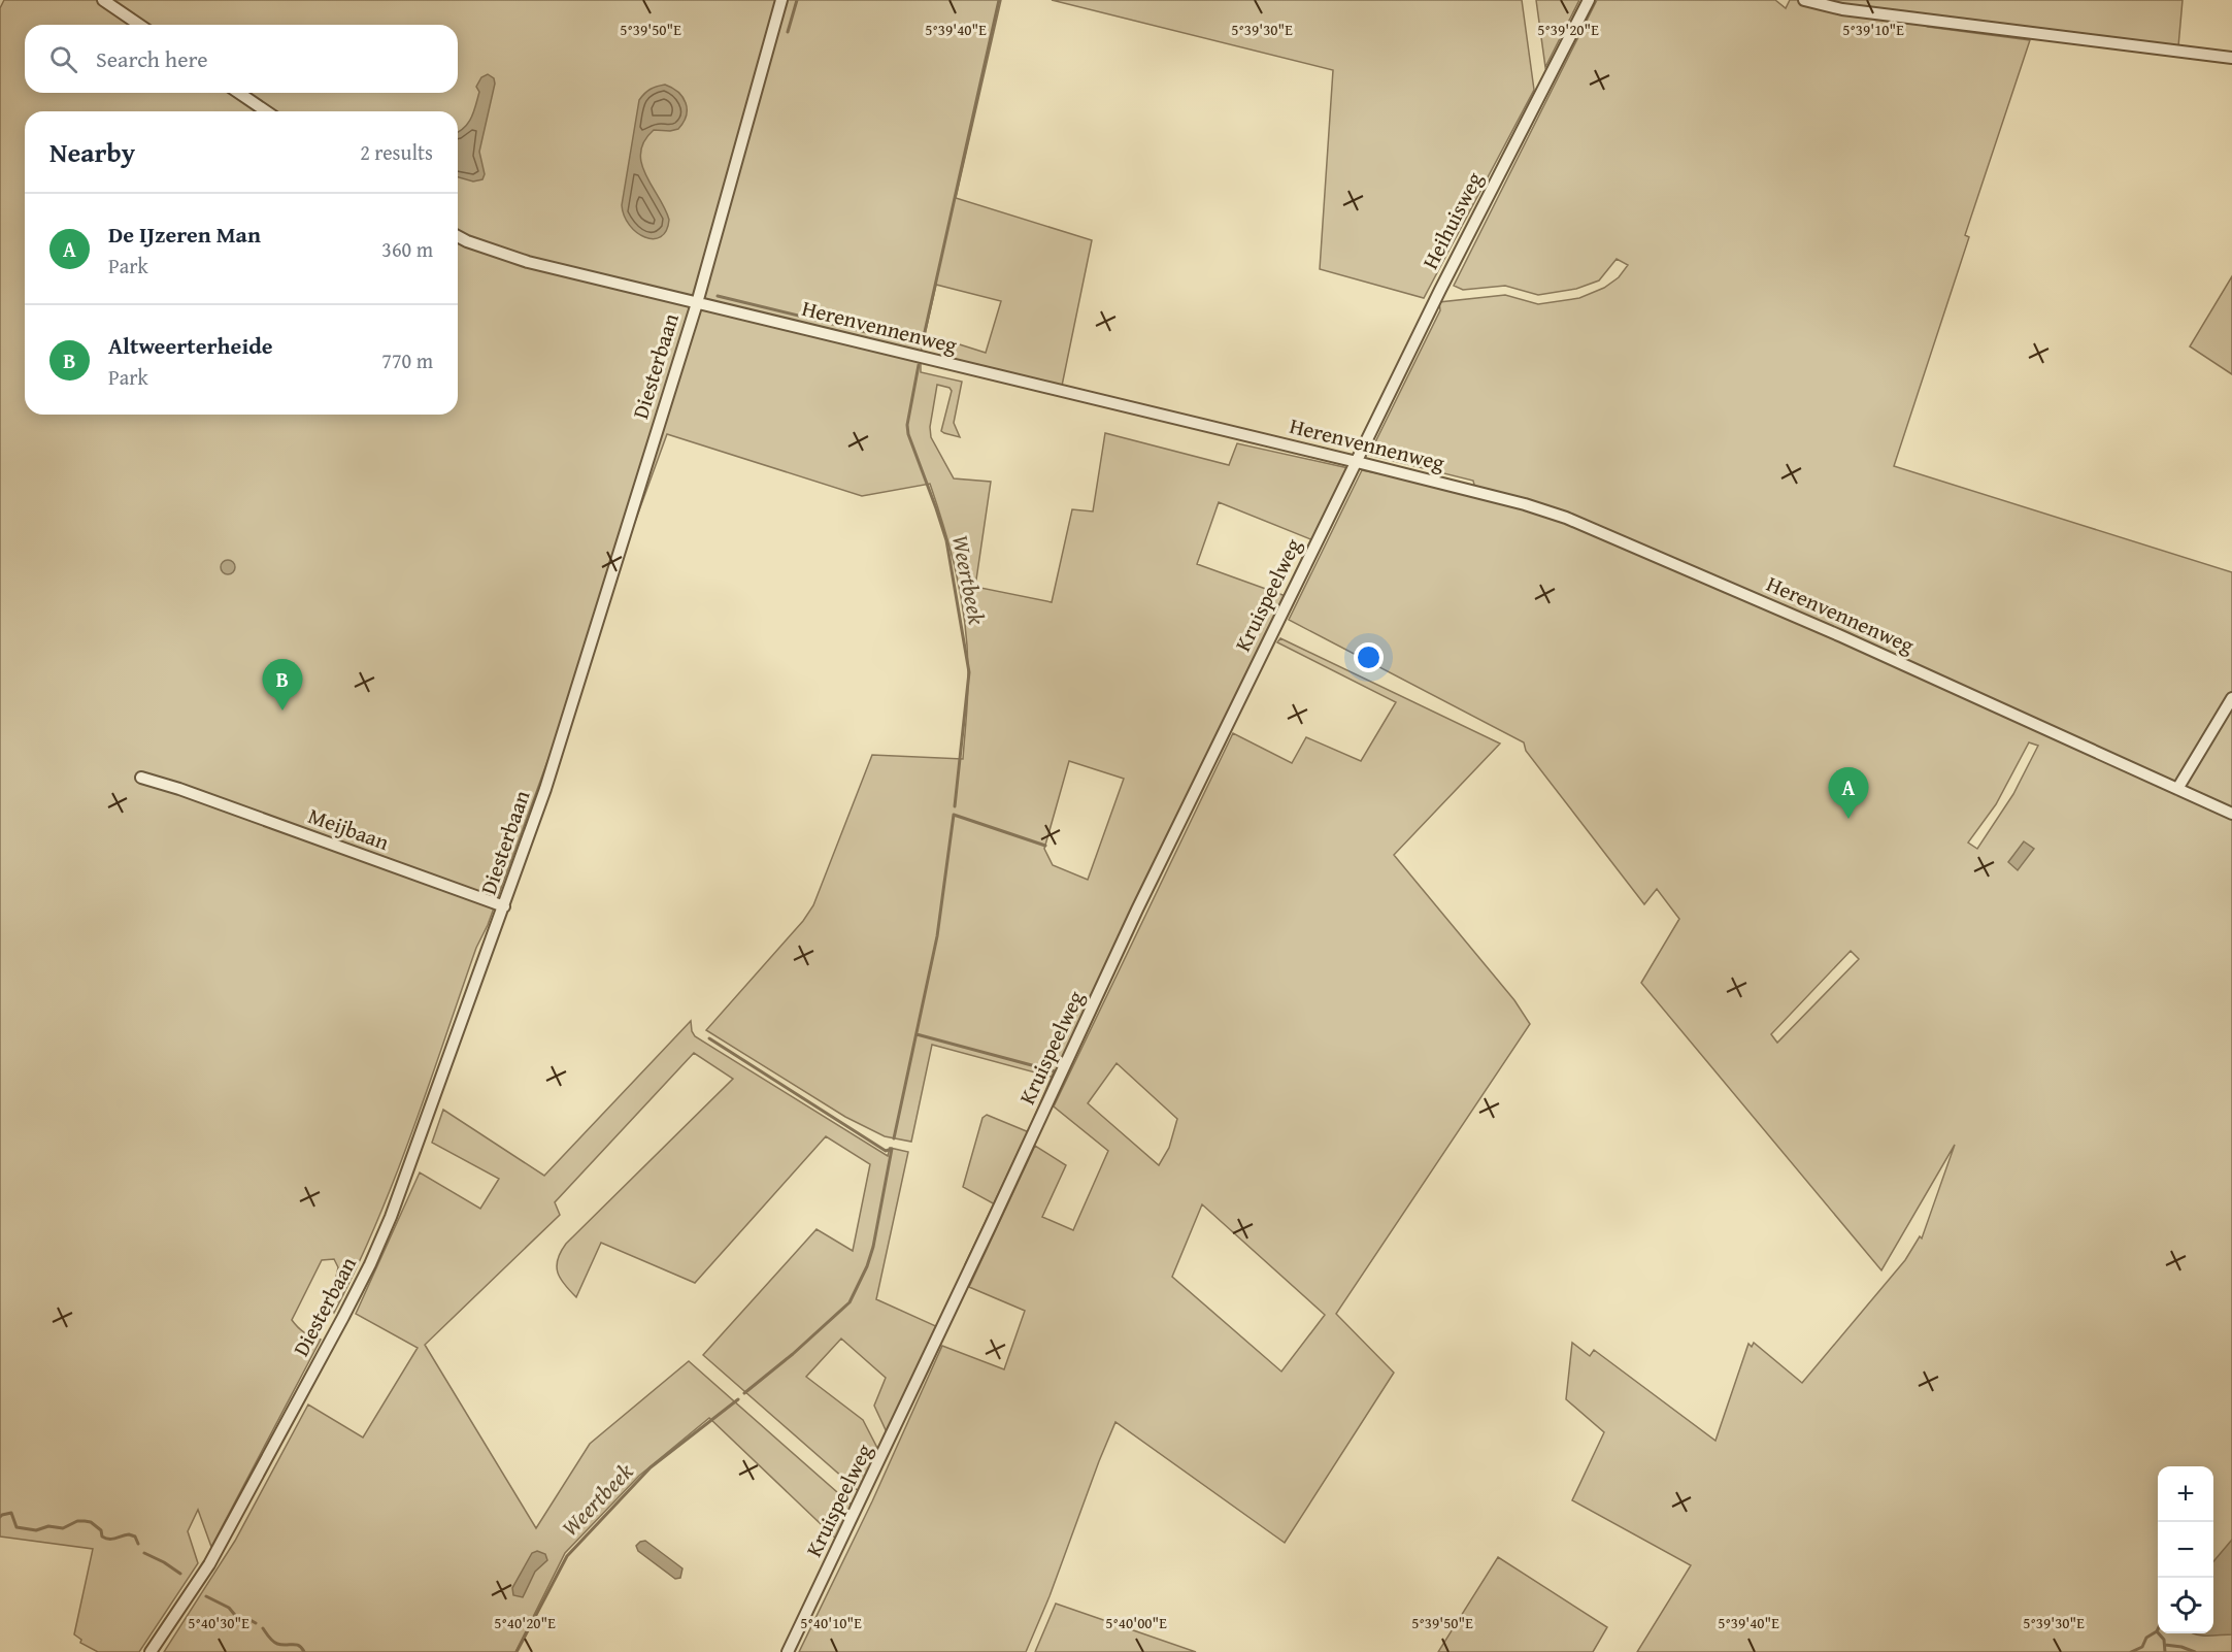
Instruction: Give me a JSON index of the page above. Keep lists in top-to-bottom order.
{
  "streets": {
    "street": [
      "Heihuisweg",
      "Herenvennenweg",
      "Diesterbaan",
      "Kruispeelweg",
      "Meijbaan"
    ]
  },
  "crossings": [
    ["Heihuisweg", "Herenvennenweg"],
    ["Heihuisweg", "Kruispeelweg"],
    ["Herenvennenweg", "Diesterbaan"],
    ["Herenvennenweg", "Kruispeelweg"],
    ["Diesterbaan", "Meijbaan"]
  ],
  "water": ["Weertbeek"],
  "page": {
    "search": "Search here",
    "heading": ["Nearby", "2 results"],
    "list": [
      {
        "mark": "A",
        "name": "De IJzeren Man",
        "note": "Park",
        "value": "360 m"
      },
      {
        "mark": "B",
        "name": "Altweerterheide",
        "note": "Park",
        "value": "770 m"
      }
    ],
    "pins": ["B", "A"],
    "map_buttons": ["+", "−"]
  },
  "coordinates": [
    "5°39'10\"E",
    "5°39'50\"E",
    "5°39'40\"E",
    "5°39'30\"E",
    "5°39'20\"E",
    "5°40'30\"E",
    "5°40'20\"E",
    "5°40'10\"E",
    "5°40'00\"E"
  ]
}
